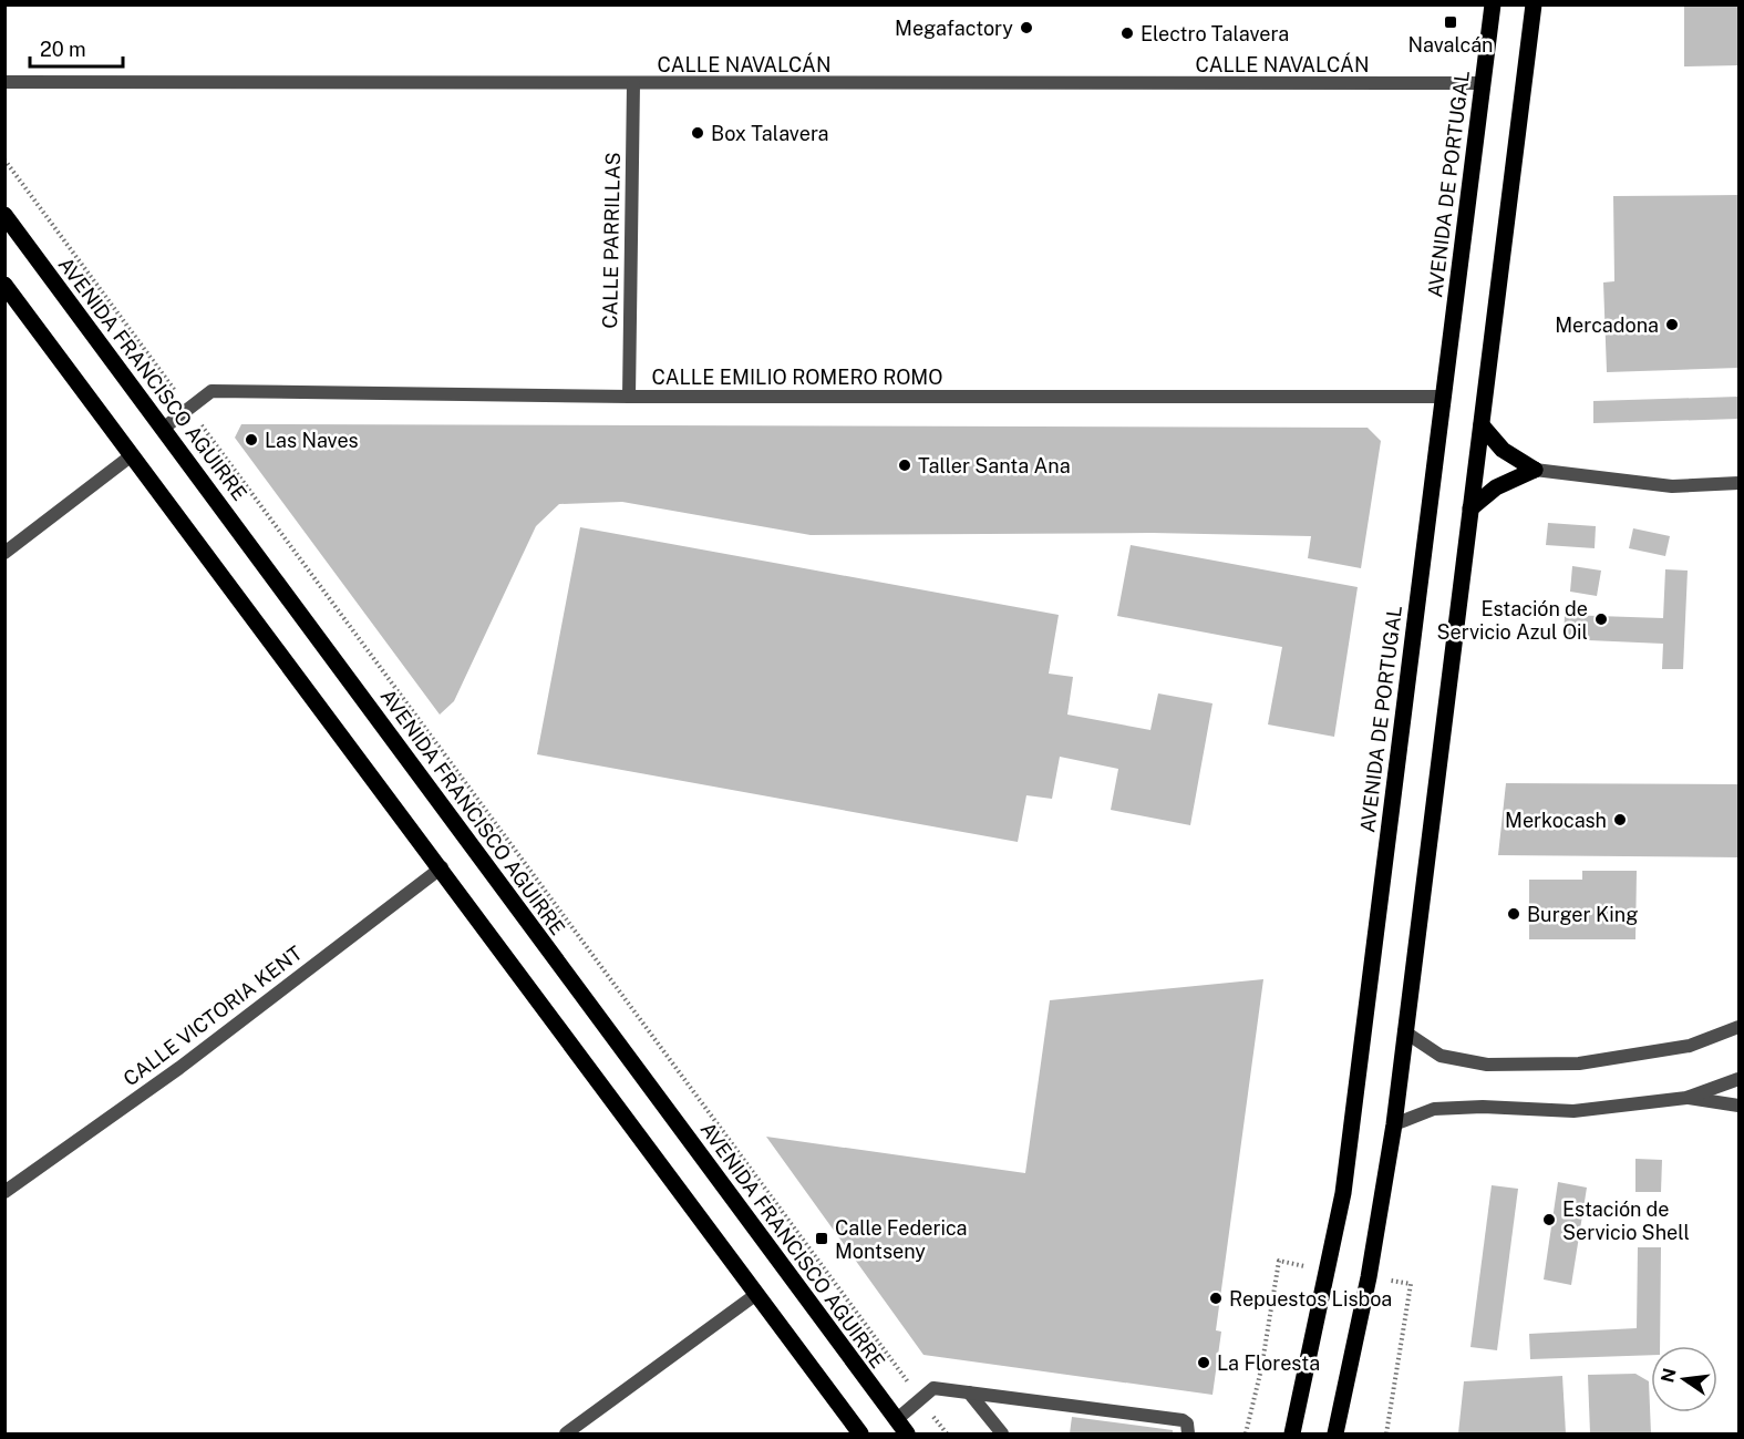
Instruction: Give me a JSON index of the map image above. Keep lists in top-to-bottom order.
{
  "streets": {
    "main road": ["AVENIDA DE PORTUGAL", "AVENIDA FRANCISCO AGUIRRE"],
    "street": [
      "CALLE NAVALCÁN",
      "CALLE PARRILLAS",
      "CALLE EMILIO ROMERO ROMO",
      "CALLE VICTORIA KENT"
    ]
  },
  "crossings": [
    ["CALLE NAVALCÁN", "AVENIDA DE PORTUGAL"],
    ["CALLE NAVALCÁN", "CALLE PARRILLAS"],
    ["AVENIDA DE PORTUGAL", "CALLE EMILIO ROMERO ROMO"],
    ["CALLE PARRILLAS", "CALLE EMILIO ROMERO ROMO"],
    ["CALLE EMILIO ROMERO ROMO", "AVENIDA FRANCISCO AGUIRRE"]
  ],
  "places": {
    "transit": ["Navalcán", "Calle Federica Montseny"],
    "other": [
      "Megafactory",
      "Electro Talavera",
      "Box Talavera",
      "Mercadona",
      "Las Naves",
      "Taller Santa Ana",
      "Estación de Servicio Azul Oil",
      "Merkocash",
      "Burger King",
      "Estación de Servicio Shell",
      "Repuestos Lisboa",
      "La Floresta"
    ]
  },
  "scale_bar": "20 m",
  "north": "left"
}
